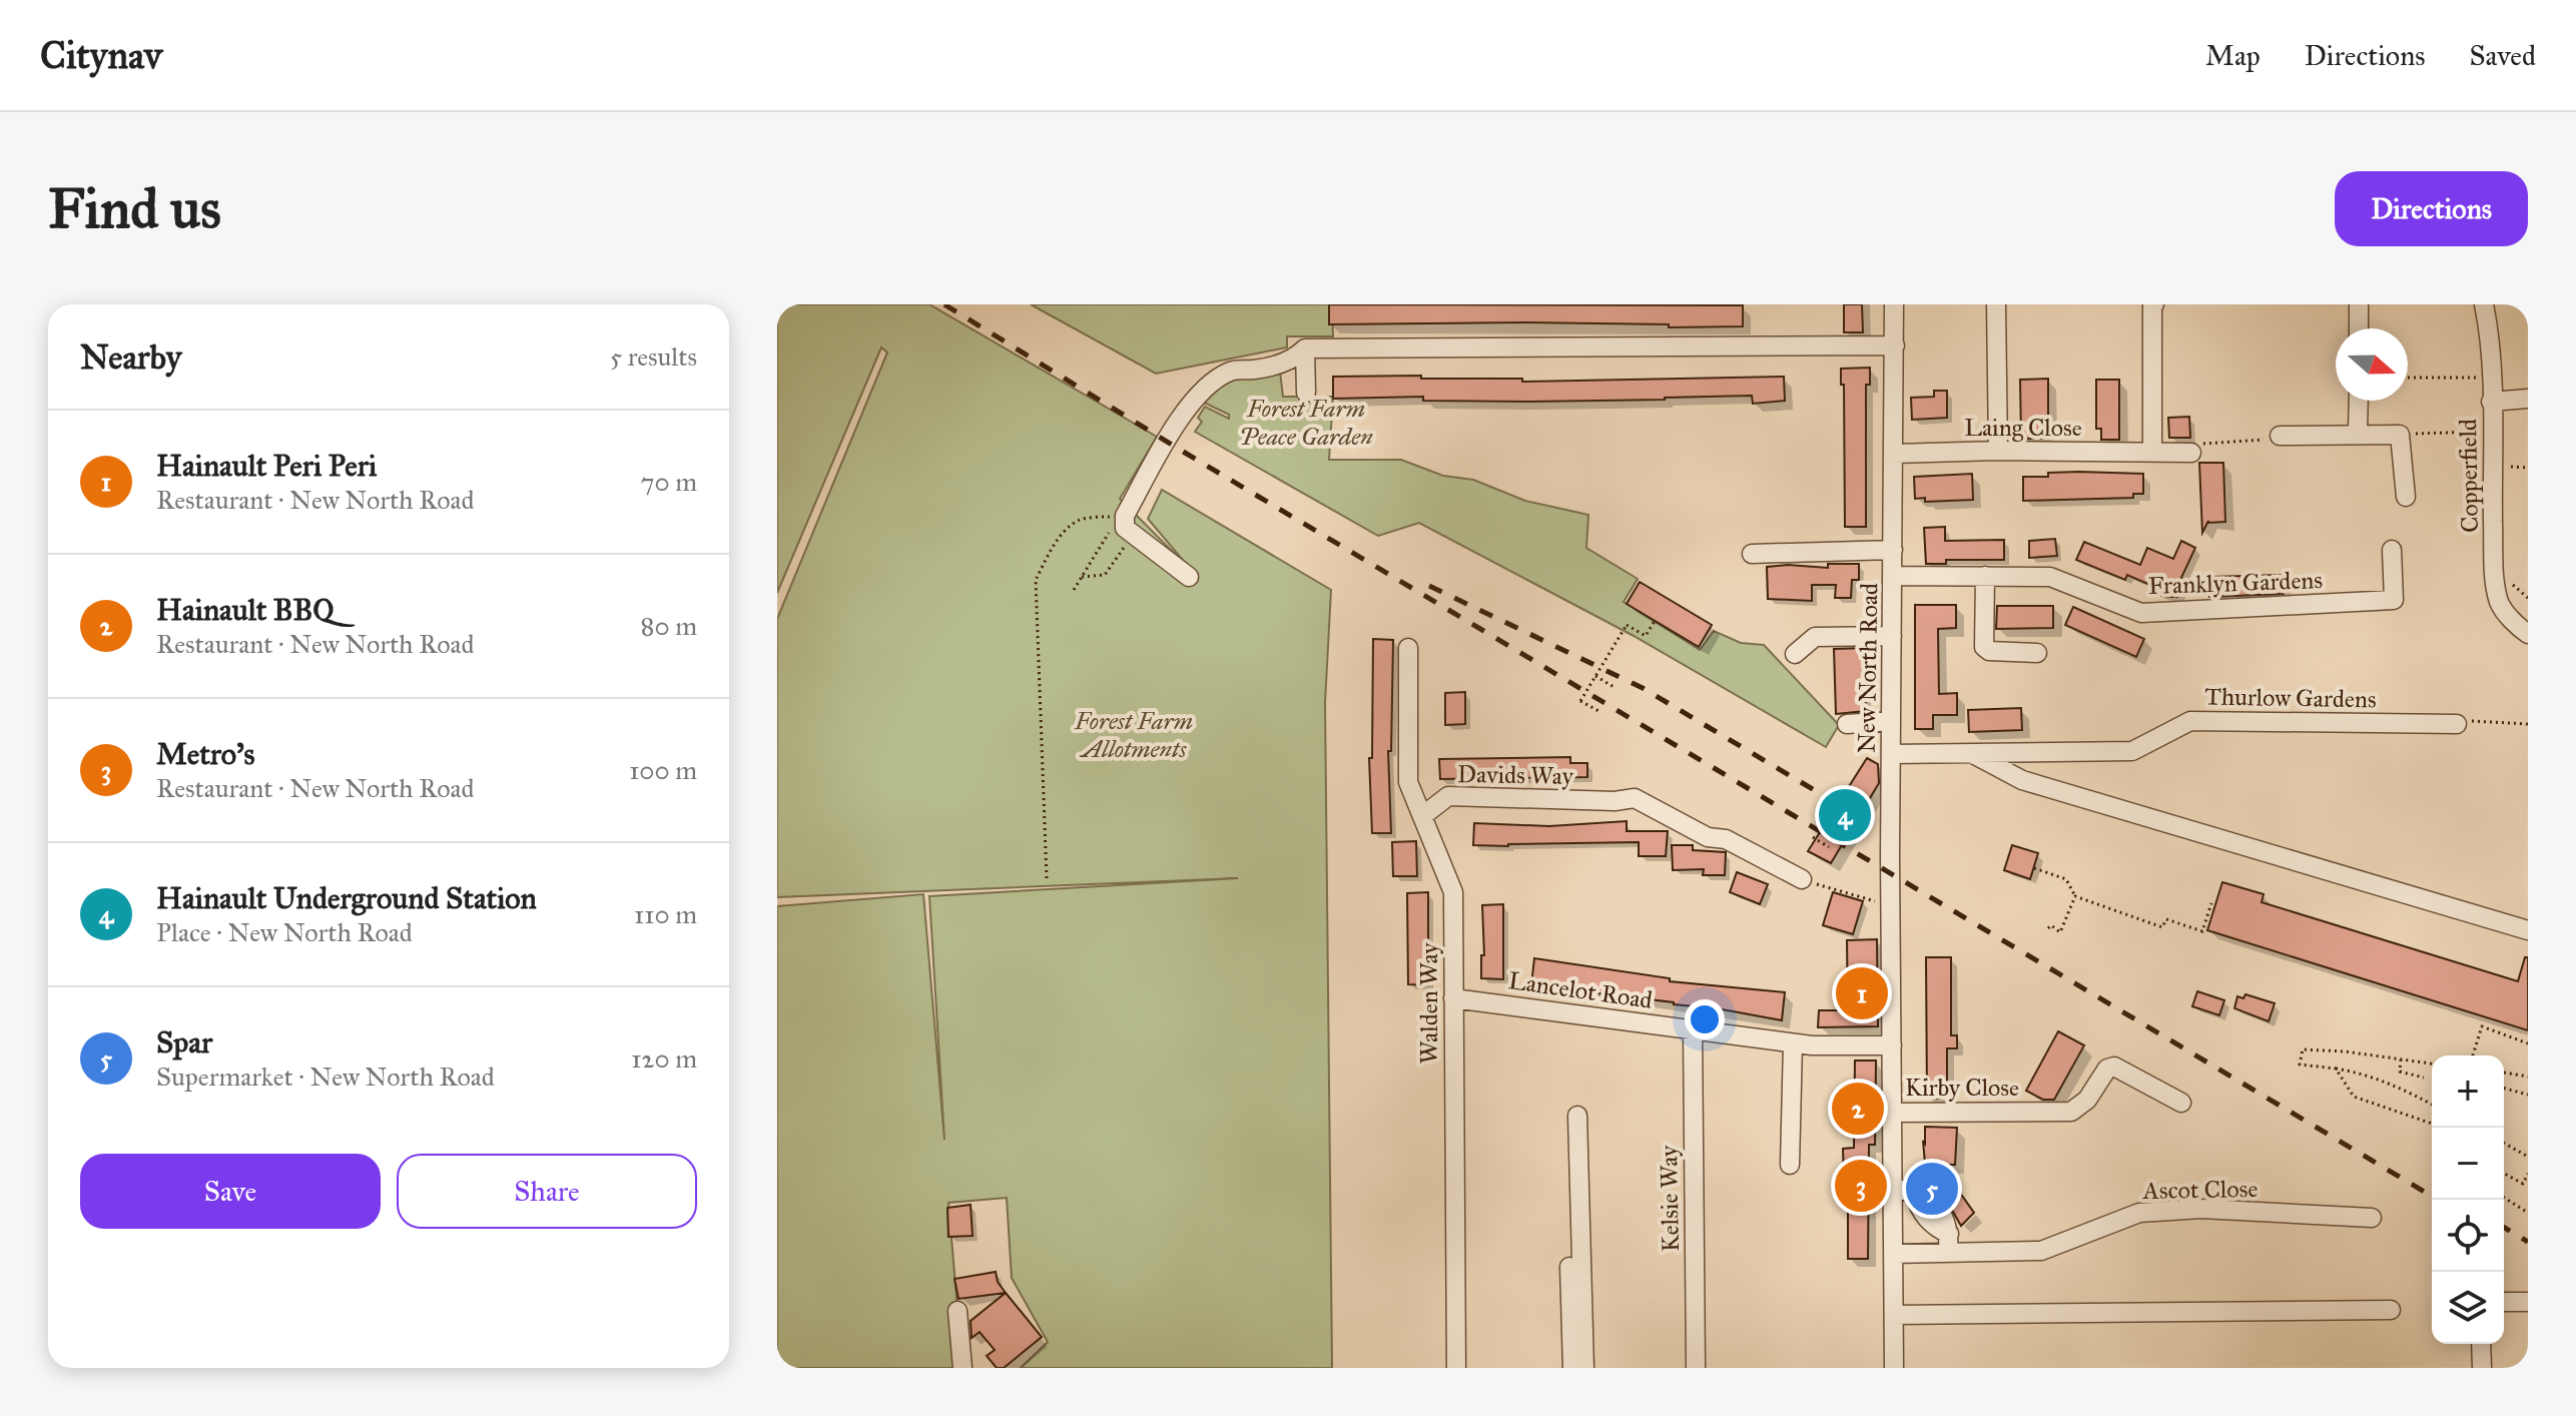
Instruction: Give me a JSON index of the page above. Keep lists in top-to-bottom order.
{
  "streets": {
    "street": [
      "Laing Close",
      "Copperfield",
      "Franklyn Gardens",
      "New North Road",
      "Thurlow Gardens",
      "Davids Way",
      "Lancelot Road",
      "Walden Way",
      "Kirby Close",
      "Ascot Close",
      "Kelsie Way"
    ]
  },
  "crossings": [
    ["Laing Close", "New North Road"],
    ["Franklyn Gardens", "New North Road"],
    ["New North Road", "Thurlow Gardens"],
    ["New North Road", "Lancelot Road"],
    ["New North Road", "Kirby Close"],
    ["New North Road", "Ascot Close"],
    ["Davids Way", "Walden Way"],
    ["Lancelot Road", "Walden Way"],
    ["Lancelot Road", "Kelsie Way"]
  ],
  "parks": ["Forest Farm Peace Garden", "Forest Farm Allotments"],
  "north": "right",
  "page": {
    "header": "Citynav",
    "nav": ["Map", "Directions", "Saved"],
    "buttons": [
      "Directions",
      ["Save", "Share"]
    ],
    "title": "Find us",
    "heading": ["Nearby", "5 results"],
    "list": [
      {
        "mark": "1",
        "name": "Hainault Peri Peri",
        "note": "Restaurant · New North Road",
        "value": "70 m"
      },
      {
        "mark": "2",
        "name": "Hainault BBQ",
        "note": "Restaurant · New North Road",
        "value": "80 m"
      },
      {
        "mark": "3",
        "name": "Metro's",
        "note": "Restaurant · New North Road",
        "value": "100 m"
      },
      {
        "mark": "4",
        "name": "Hainault Underground Station",
        "note": "Place · New North Road",
        "value": "110 m"
      },
      {
        "mark": "5",
        "name": "Spar",
        "note": "Supermarket · New North Road",
        "value": "120 m"
      }
    ],
    "pins": [
      "4",
      "1",
      "2",
      "3",
      "5"
    ],
    "map_buttons": ["+", "−"]
  }
}
